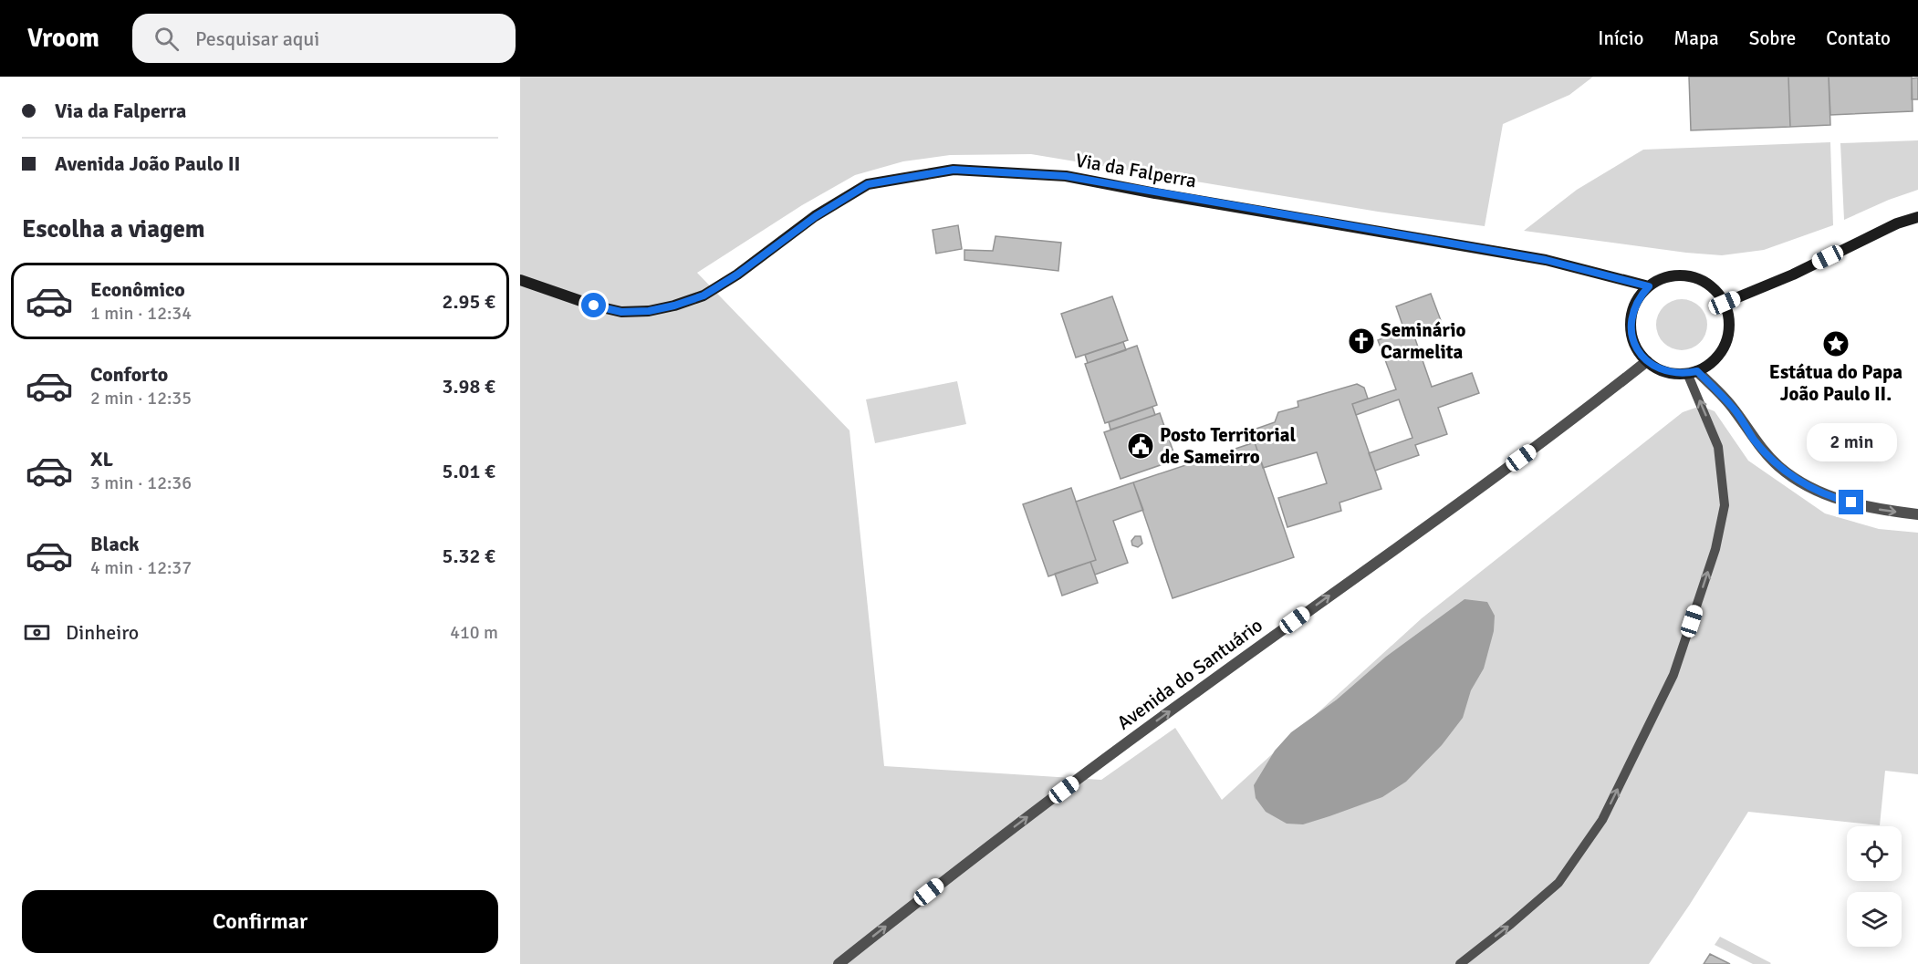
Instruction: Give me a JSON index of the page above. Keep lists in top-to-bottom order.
{
  "streets": {
    "main road": ["Via da Falperra"],
    "street": ["Avenida do Santuário"]
  },
  "crossings": [
    ["Via da Falperra", "Avenida do Santuário"]
  ],
  "one_way": ["Avenida do Santuário"],
  "places": {
    "church": ["Seminário Carmelita"],
    "place": ["Estátua do Papa João Paulo II."],
    "public building": ["Posto Territorial de Sameirro"]
  },
  "page": {
    "header": "Vroom",
    "search": "Pesquisar aqui",
    "nav": [
      "Início",
      "Mapa",
      "Sobre",
      "Contato"
    ],
    "banner": ["Via da Falperra", "Avenida João Paulo II"],
    "heading": "Escolha a viagem",
    "list": [
      {
        "name": "Econômico",
        "note": "1 min · 12:34",
        "value": "2.95 €"
      },
      {
        "name": "Conforto",
        "note": "2 min · 12:35",
        "value": "3.98 €"
      },
      {
        "name": "XL",
        "note": "3 min · 12:36",
        "value": "5.01 €"
      },
      {
        "name": "Black",
        "note": "4 min · 12:37",
        "value": "5.32 €"
      }
    ],
    "bubble": "2 min",
    "pay": ["Dinheiro", "410 m"],
    "buttons": "Confirmar"
  }
}
